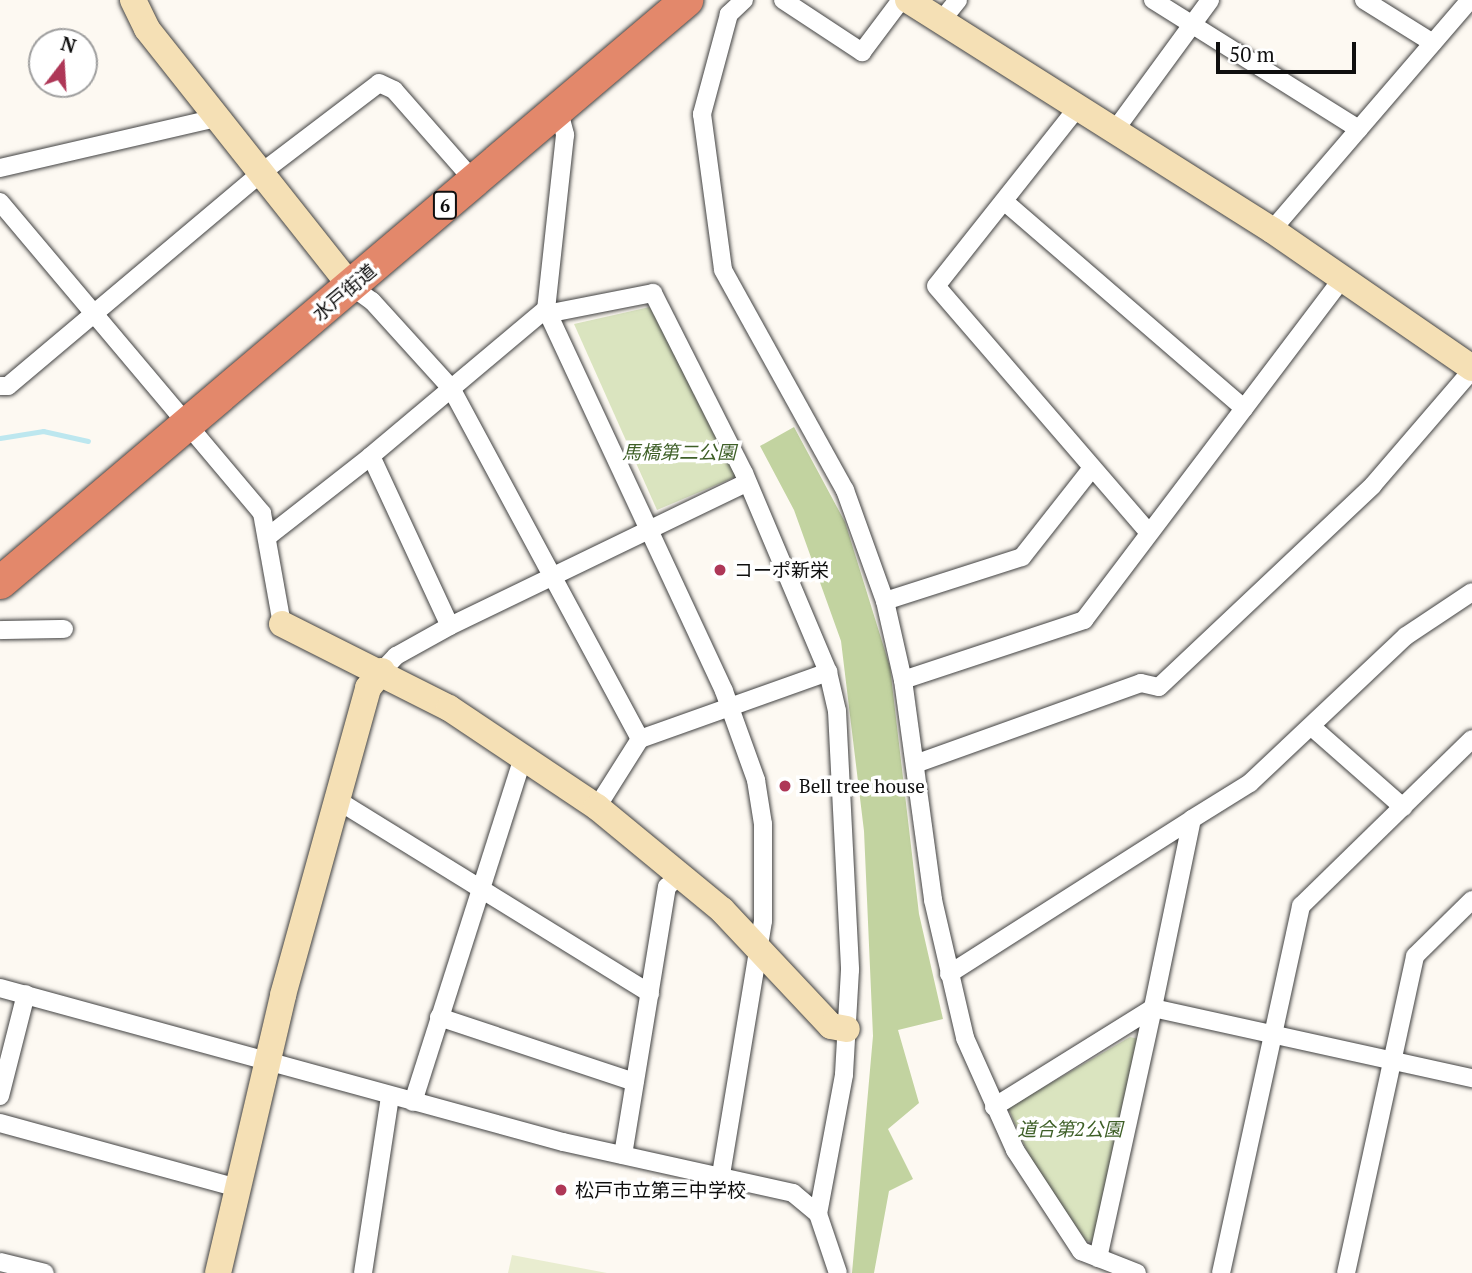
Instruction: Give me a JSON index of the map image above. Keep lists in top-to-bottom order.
{
  "streets": {
    "highway": ["6", "水戸街道"]
  },
  "parks": ["馬橋第二公園", "道合第2公園"],
  "places": ["コーポ新栄", "Bell tree house", "松戸市立第三中学校"],
  "scale_bar": "50 m",
  "north": "top"
}
